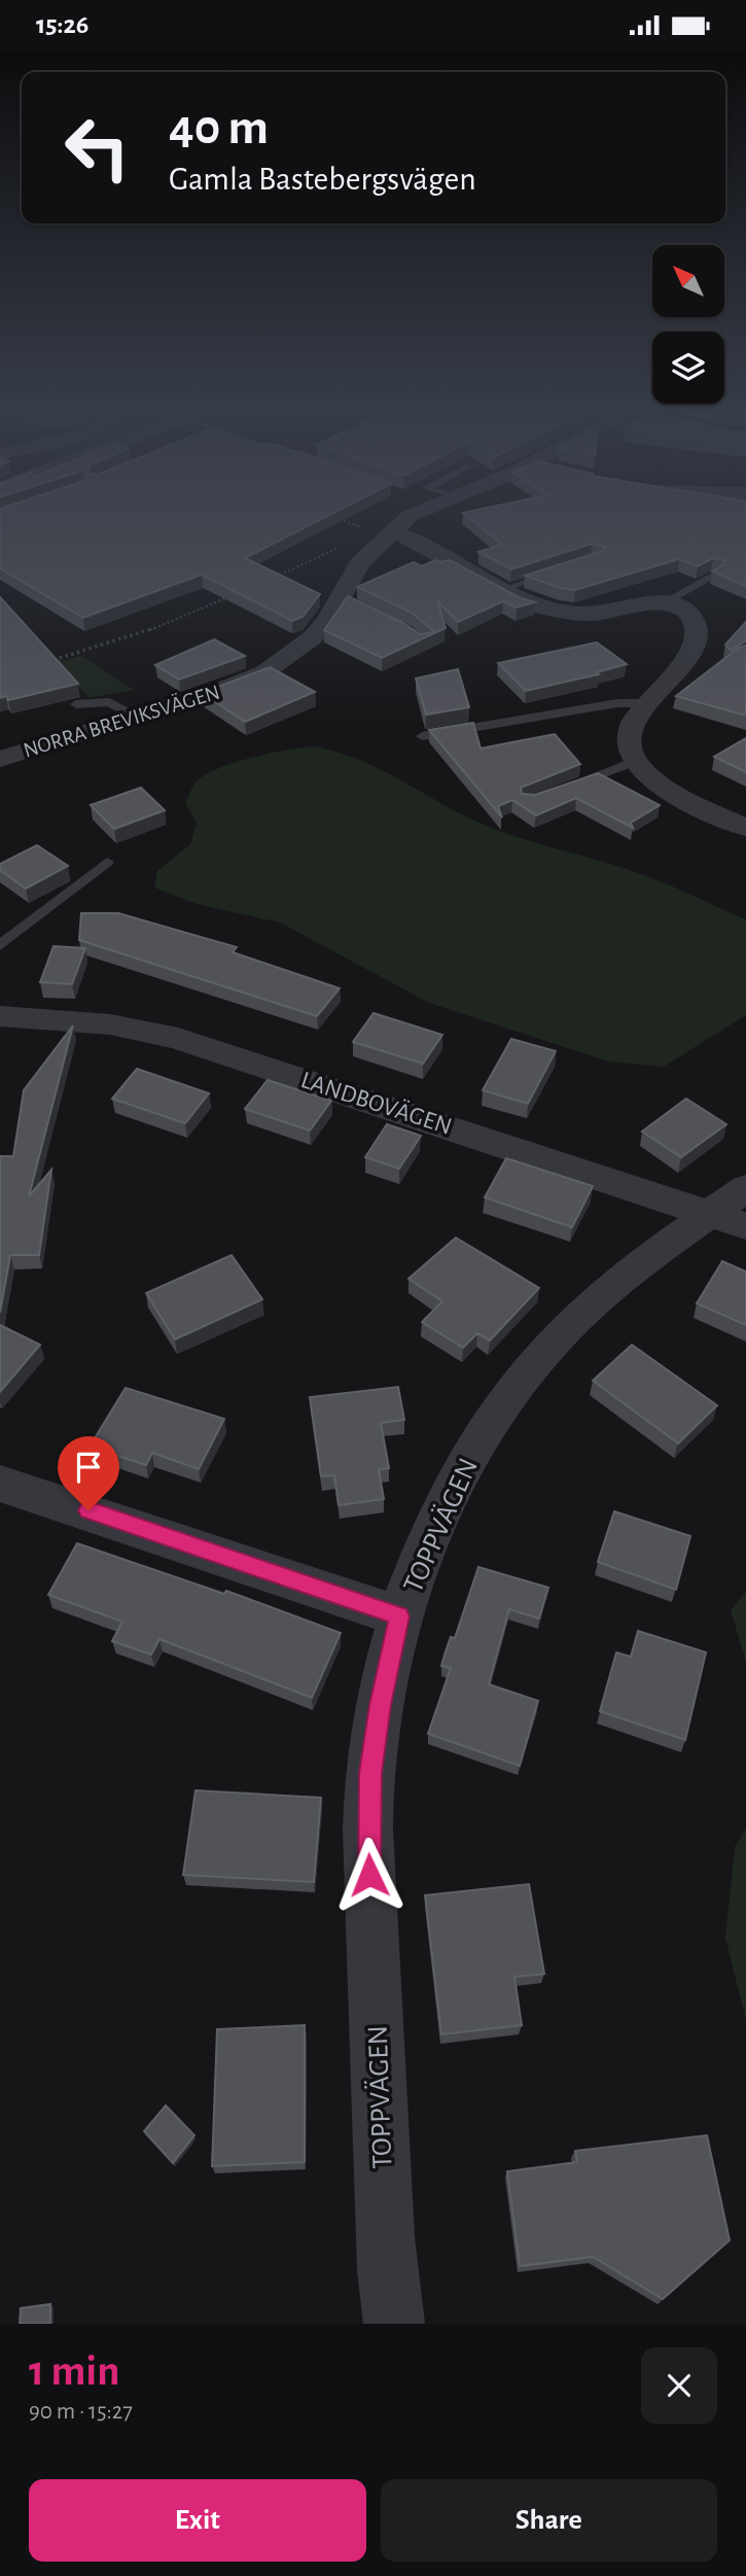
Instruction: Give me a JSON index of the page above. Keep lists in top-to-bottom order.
{
  "streets": {
    "street": ["NORRA BREVIKSVÄGEN", "LANDBOVÄGEN", "TOPPVÄGEN"]
  },
  "crossings": [
    ["LANDBOVÄGEN", "TOPPVÄGEN"]
  ],
  "north": "top left",
  "page": {
    "status": "15:26",
    "turn": ["40 m", "Gamla Bastebergsvägen"],
    "heading": ["1 min", "90 m · 15:27"],
    "buttons": ["Exit", "Share"]
  }
}
